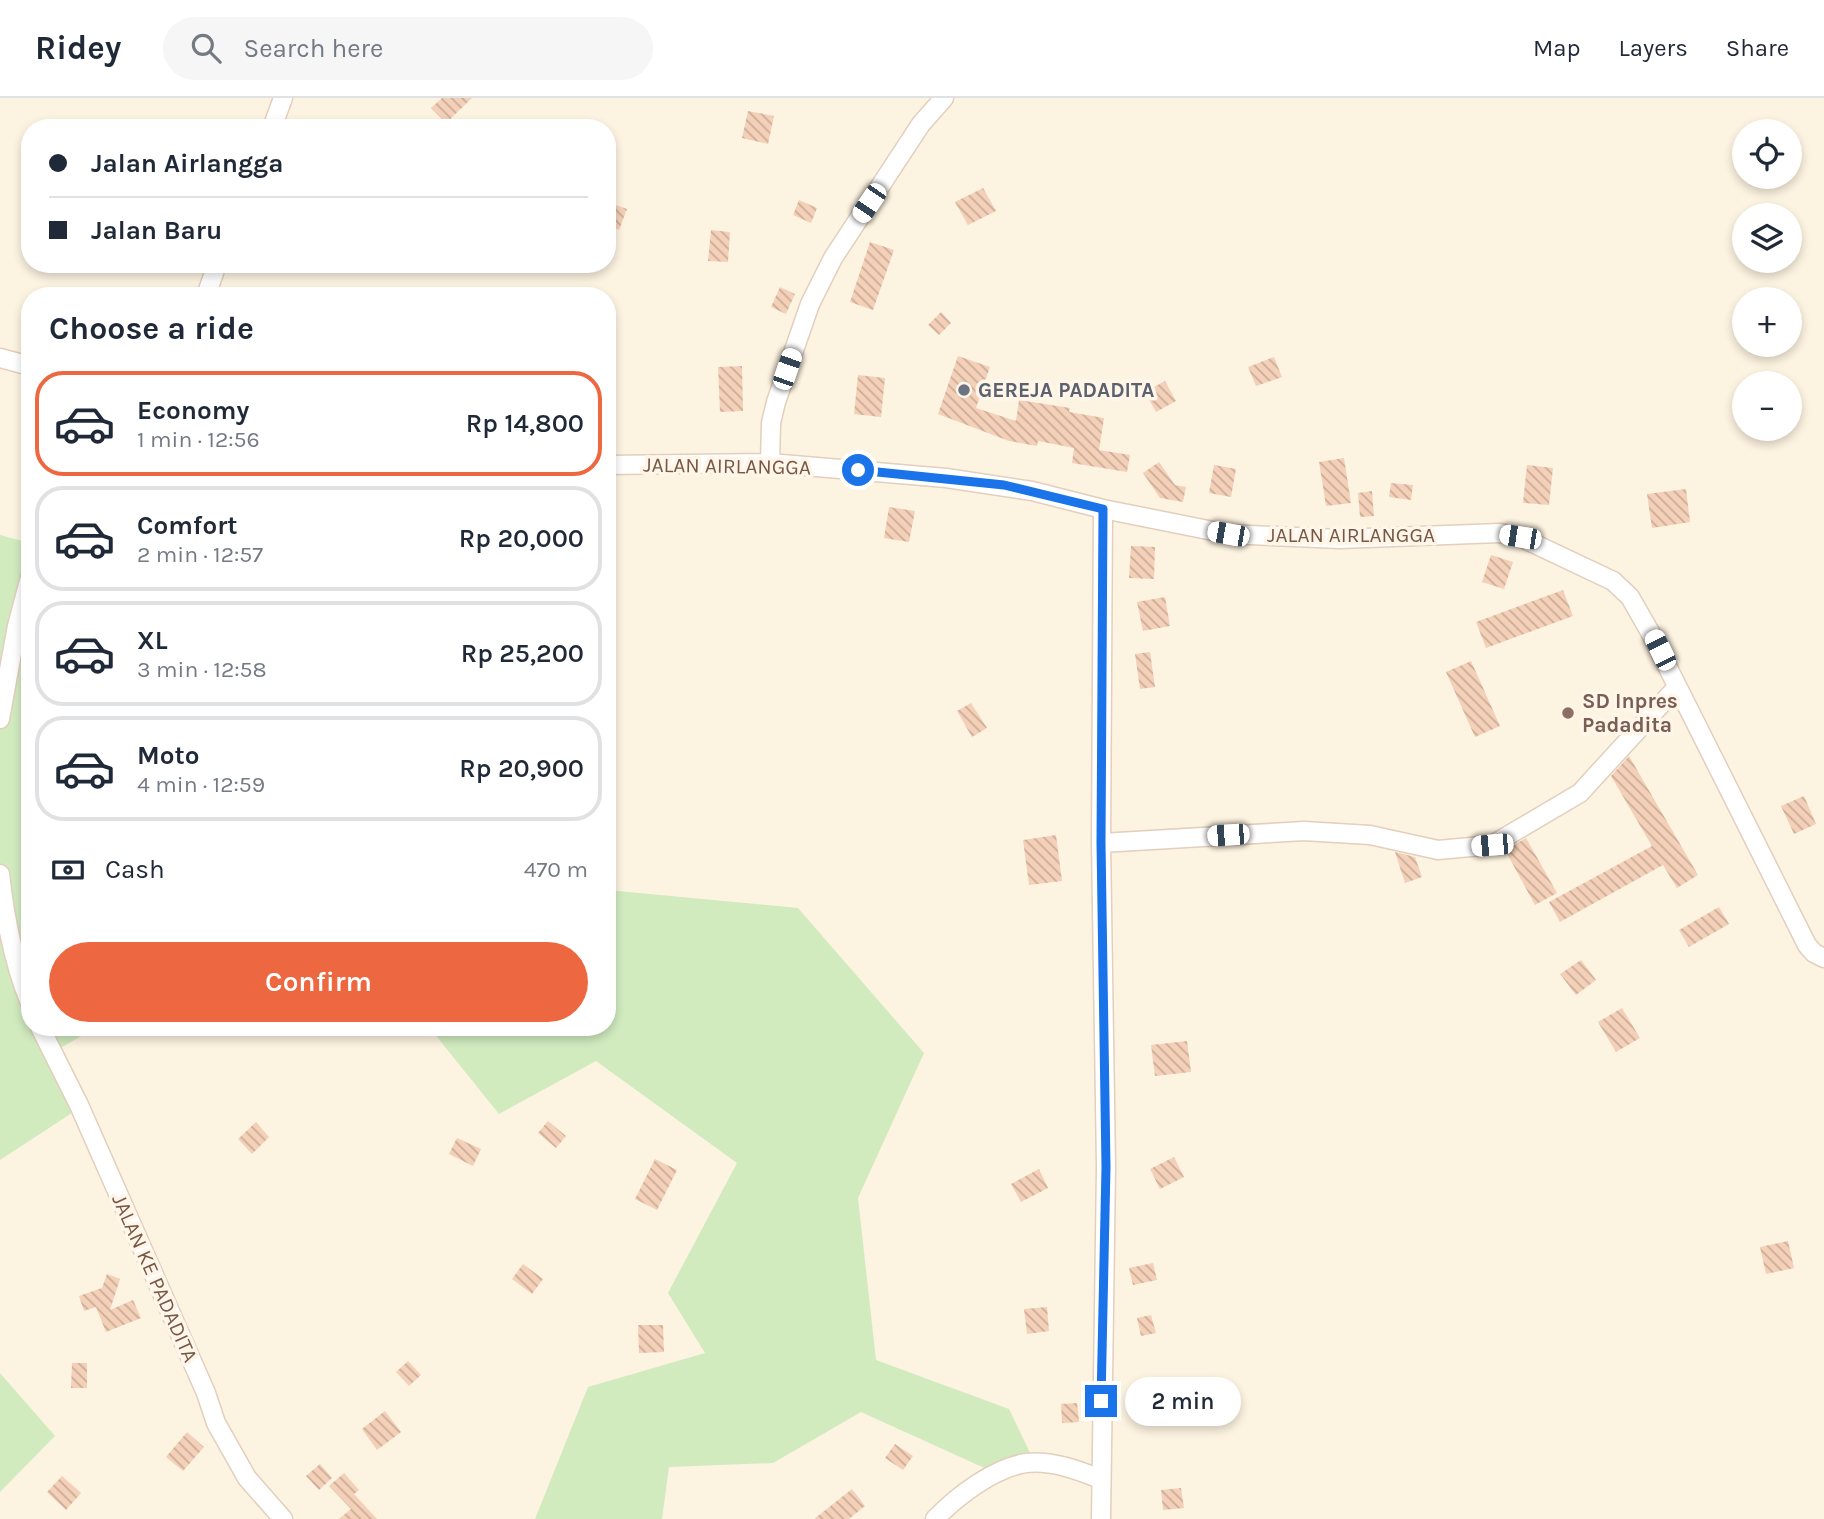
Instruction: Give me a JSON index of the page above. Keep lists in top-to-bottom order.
{
  "streets": {
    "street": ["JALAN AIRLANGGA", "JALAN KE PADADITA"]
  },
  "places": ["GEREJA PADADITA", "SD Inpres Padadita"],
  "page": {
    "header": "Ridey",
    "search": "Search here",
    "nav": ["Map", "Layers", "Share"],
    "map_buttons": ["+", "−"],
    "banner": ["Jalan Airlangga", "Jalan Baru"],
    "heading": "Choose a ride",
    "list": [
      {
        "name": "Economy",
        "note": "1 min · 12:56",
        "value": "Rp 14,800"
      },
      {
        "name": "Comfort",
        "note": "2 min · 12:57",
        "value": "Rp 20,000"
      },
      {
        "name": "XL",
        "note": "3 min · 12:58",
        "value": "Rp 25,200"
      },
      {
        "name": "Moto",
        "note": "4 min · 12:59",
        "value": "Rp 20,900"
      }
    ],
    "pay": ["Cash", "470 m"],
    "buttons": "Confirm",
    "bubble": "2 min"
  }
}
